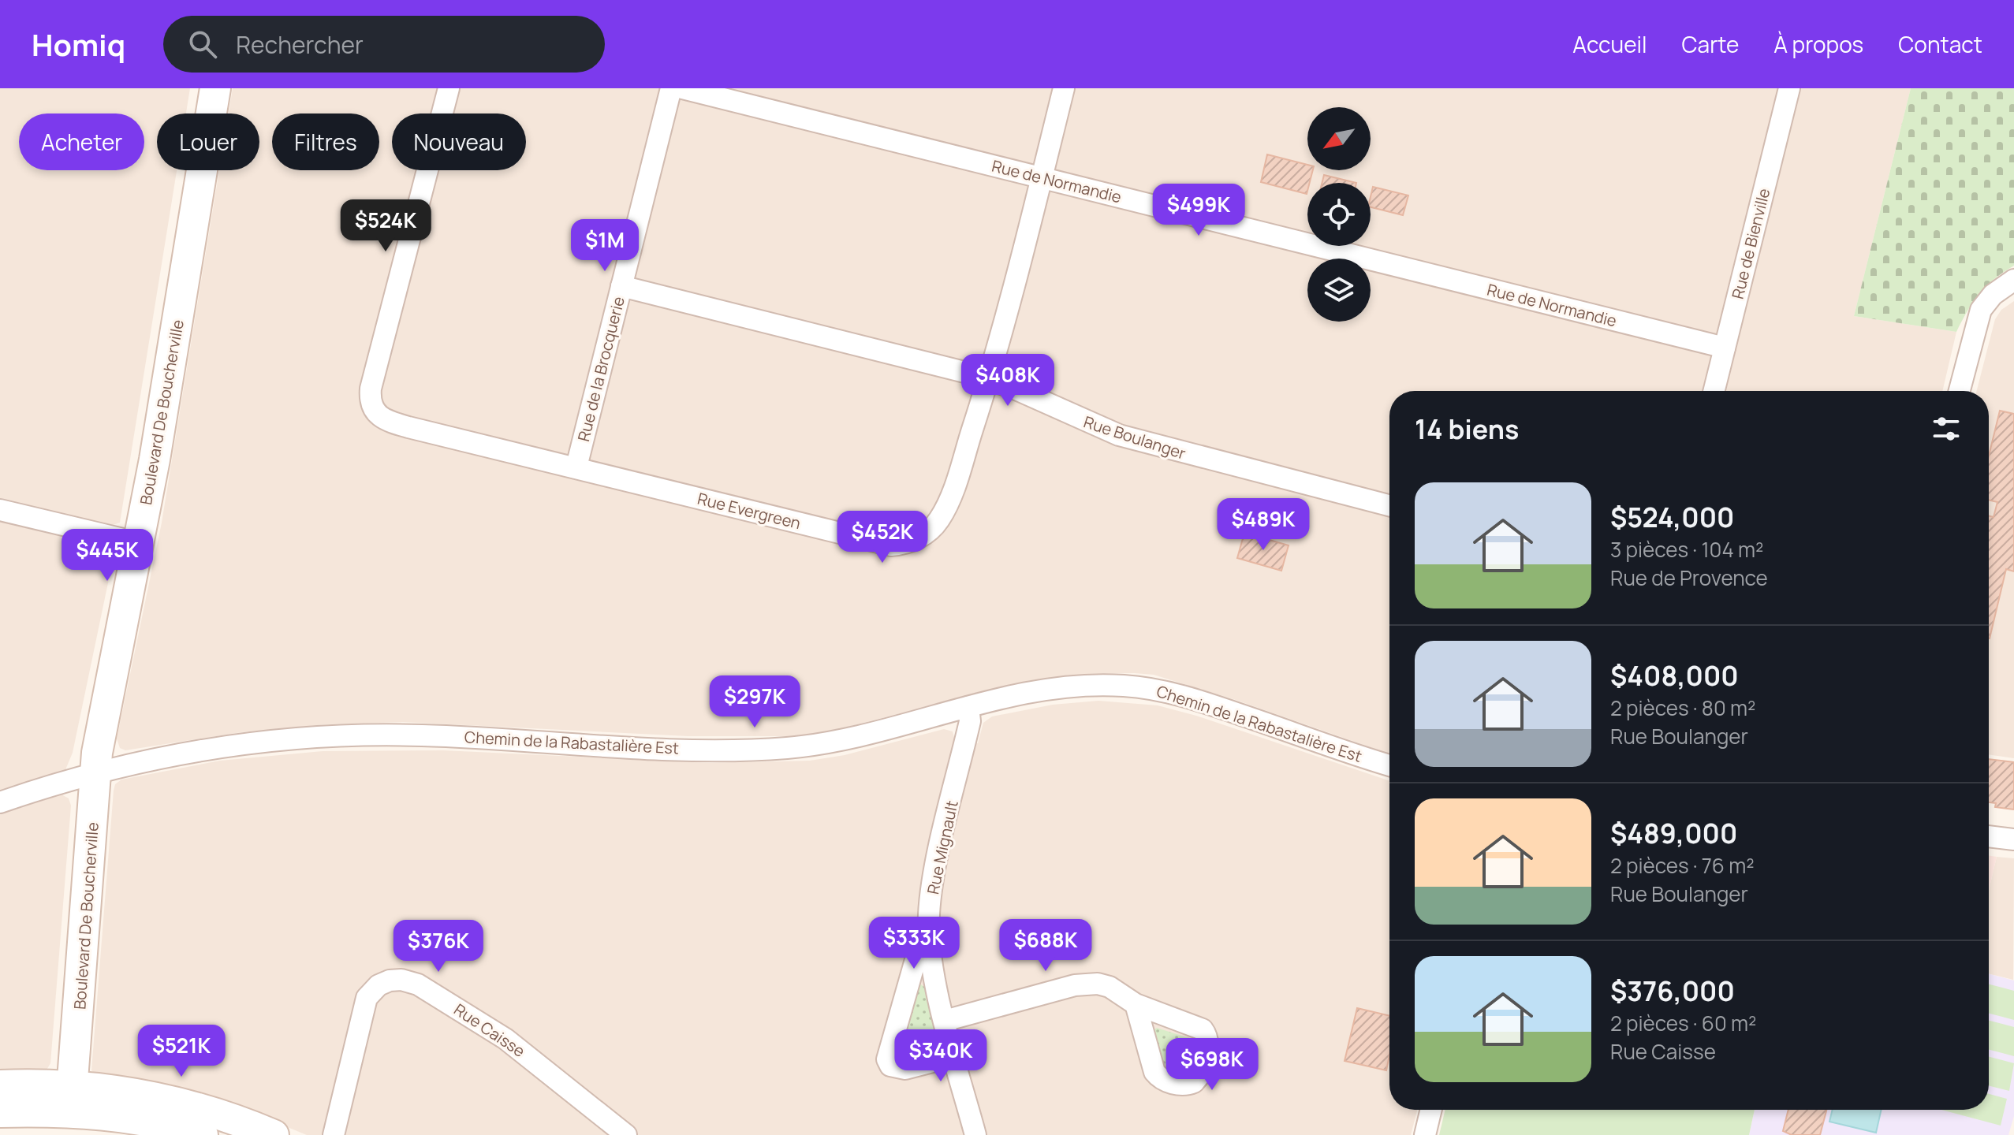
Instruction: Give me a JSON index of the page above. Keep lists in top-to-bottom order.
{
  "streets": {
    "street": [
      "Rue de Normandie",
      "Rue de Bienville",
      "Rue de la Brocquerie",
      "Boulevard De Boucherville",
      "Rue Boulanger",
      "Rue Evergreen",
      "Chemin de la Rabastalière Est",
      "Rue Mignault",
      "Rue Caisse"
    ]
  },
  "crossings": [
    ["Rue de Normandie", "Rue de Bienville"],
    ["Rue de Normandie", "Rue Evergreen"],
    ["Rue de la Brocquerie", "Rue Boulanger"],
    ["Rue de la Brocquerie", "Rue Evergreen"],
    ["Boulevard De Boucherville", "Chemin de la Rabastalière Est"],
    ["Rue Boulanger", "Rue Evergreen"],
    ["Chemin de la Rabastalière Est", "Rue Mignault"]
  ],
  "north": "bottom left",
  "page": {
    "header": "Homiq",
    "search": "Rechercher",
    "nav": [
      "Accueil",
      "Carte",
      "À propos",
      "Contact"
    ],
    "chip": [
      "Acheter",
      "Louer",
      "Filtres",
      "Nouveau"
    ],
    "price": [
      "$499K",
      "$524K",
      "$1M",
      "$408K",
      "$489K",
      "$452K",
      "$445K",
      "$297K",
      "$333K",
      "$688K",
      "$376K",
      "$521K",
      "$340K",
      "$698K"
    ],
    "heading": "14 biens",
    "list": [
      {
        "name": "$524,000",
        "note": "3 pièces · 104 m² · Rue de Provence"
      },
      {
        "name": "$408,000",
        "note": "2 pièces · 80 m² · Rue Boulanger"
      },
      {
        "name": "$489,000",
        "note": "2 pièces · 76 m² · Rue Boulanger"
      },
      {
        "name": "$376,000",
        "note": "2 pièces · 60 m² · Rue Caisse"
      }
    ]
  }
}
